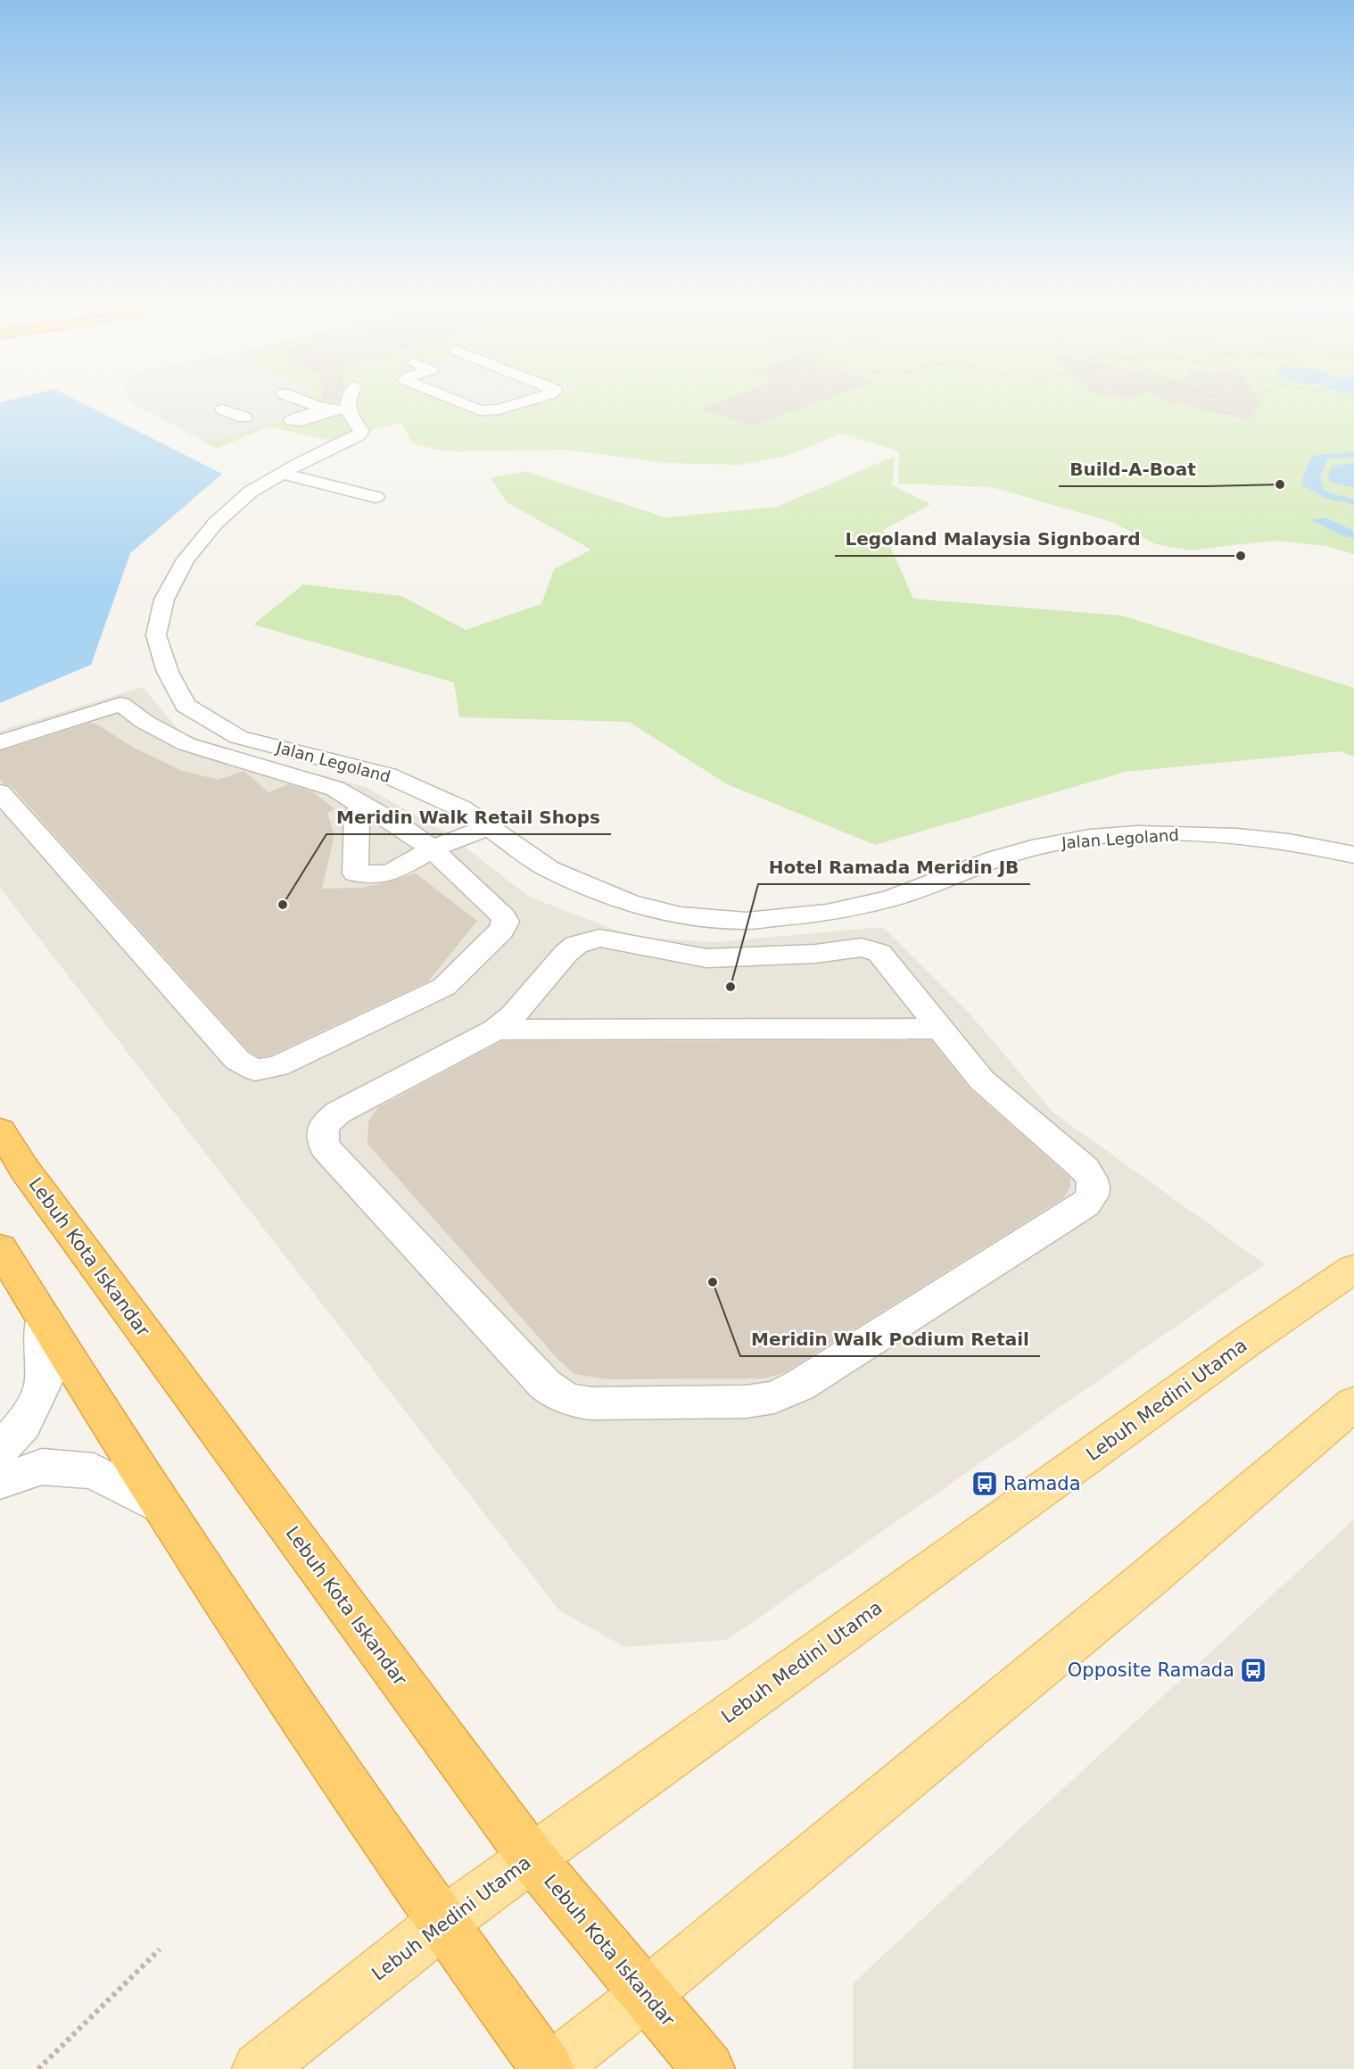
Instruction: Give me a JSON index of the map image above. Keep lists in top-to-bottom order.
{
  "streets": {
    "highway": ["Lebuh Kota Iskandar"],
    "main road": ["Lebuh Medini Utama"],
    "street": ["Jalan Legoland"]
  },
  "crossings": [
    ["Lebuh Kota Iskandar", "Lebuh Medini Utama"]
  ],
  "places": {
    "other": [
      "Build-A-Boat",
      "Legoland Malaysia Signboard",
      "Meridin Walk Retail Shops",
      "Hotel Ramada Meridin JB",
      "Meridin Walk Podium Retail"
    ],
    "bus stop": ["Ramada", "Opposite Ramada"]
  }
}
